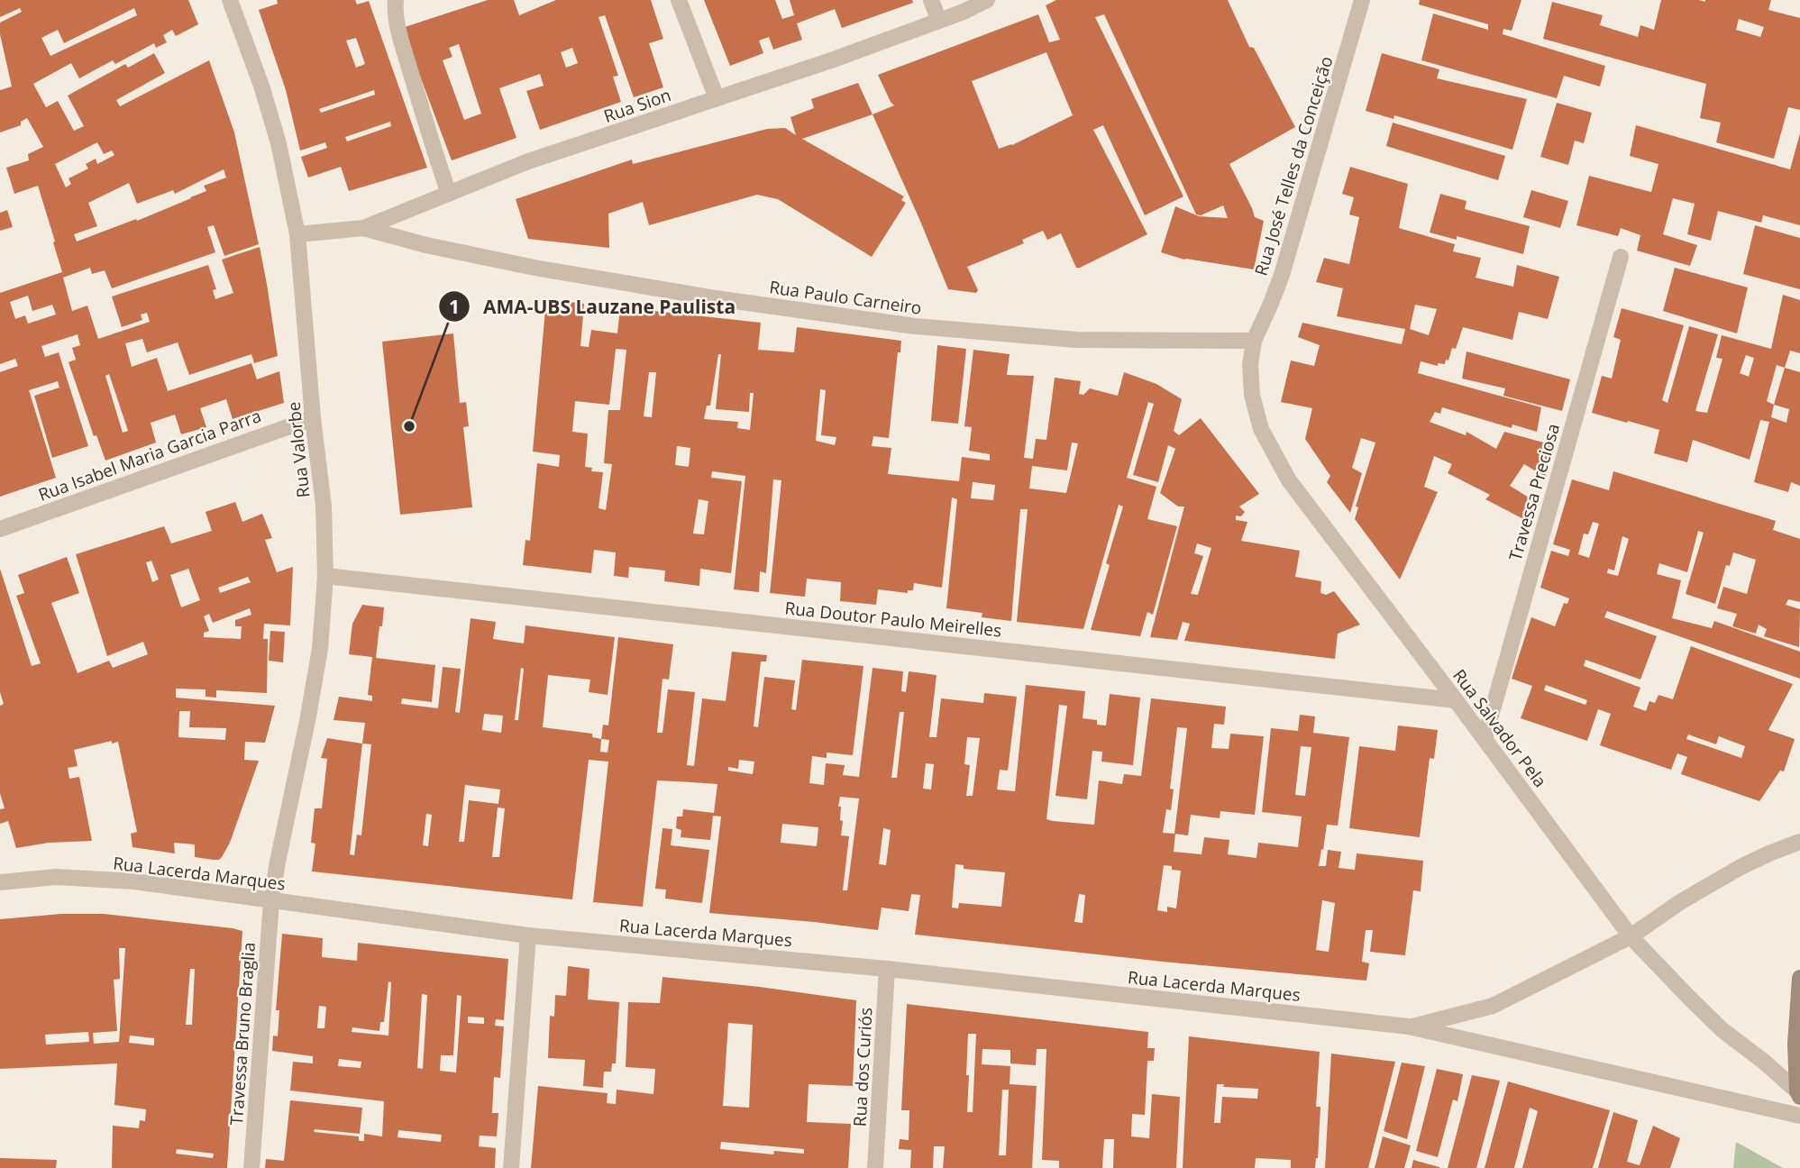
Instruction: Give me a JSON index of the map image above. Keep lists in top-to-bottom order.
{
  "streets": {
    "street": [
      "Rua Sion",
      "Rua José Telles da Conceição",
      "Rua Paulo Carneiro",
      "Rua Valorbe",
      "Rua Isabel Maria Garcia Parra",
      "Travessa Preciosa",
      "Rua Doutor Paulo Meirelles",
      "Rua Salvador Pela",
      "Rua Lacerda Marques",
      "Travessa Bruno Braglia",
      "Rua dos Curiós"
    ]
  },
  "crossings": [
    ["Rua Sion", "Rua Paulo Carneiro"],
    ["Rua Sion", "Rua Valorbe"],
    ["Rua José Telles da Conceição", "Rua Paulo Carneiro"],
    ["Rua José Telles da Conceição", "Rua Salvador Pela"],
    ["Rua Paulo Carneiro", "Rua Salvador Pela"],
    ["Rua Valorbe", "Rua Isabel Maria Garcia Parra"],
    ["Rua Valorbe", "Rua Doutor Paulo Meirelles"],
    ["Rua Valorbe", "Rua Lacerda Marques"],
    ["Rua Valorbe", "Travessa Bruno Braglia"],
    ["Travessa Preciosa", "Rua Salvador Pela"],
    ["Rua Doutor Paulo Meirelles", "Rua Salvador Pela"],
    ["Rua Salvador Pela", "Rua Lacerda Marques"],
    ["Rua Lacerda Marques", "Travessa Bruno Braglia"],
    ["Rua Lacerda Marques", "Rua dos Curiós"]
  ],
  "places": ["AMA-UBS Lauzane Paulista"]
}
